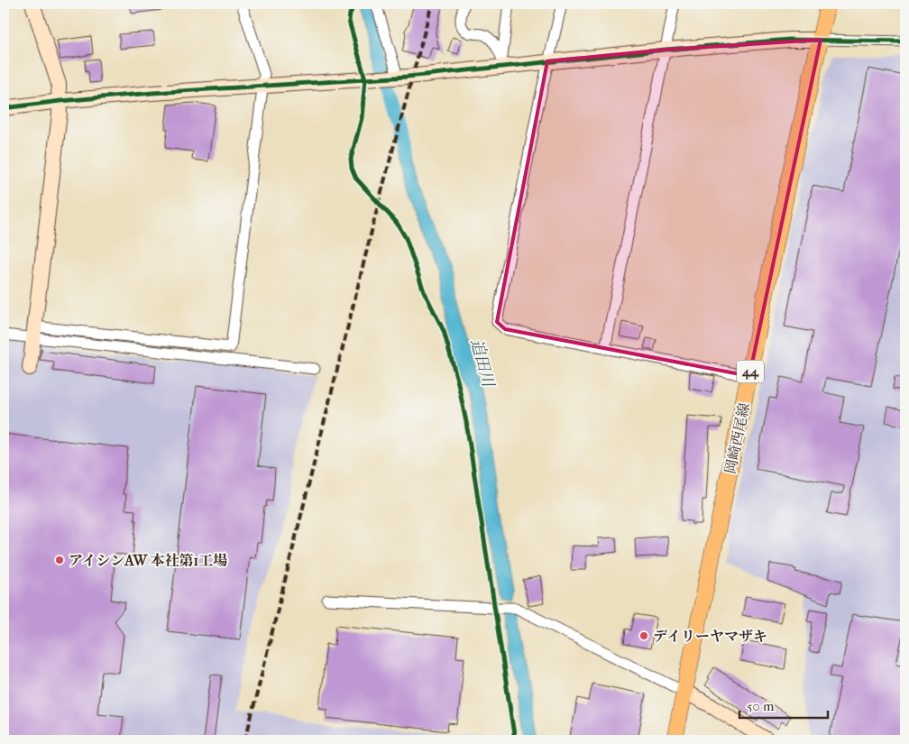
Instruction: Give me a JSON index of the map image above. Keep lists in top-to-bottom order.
{
  "streets": {
    "main road": ["44", "岡崎西尾線"]
  },
  "water": ["追田川"],
  "places": ["アイシンAW 本社第1工場", "デイリーヤマザキ"],
  "scale_bar": "50 m"
}
